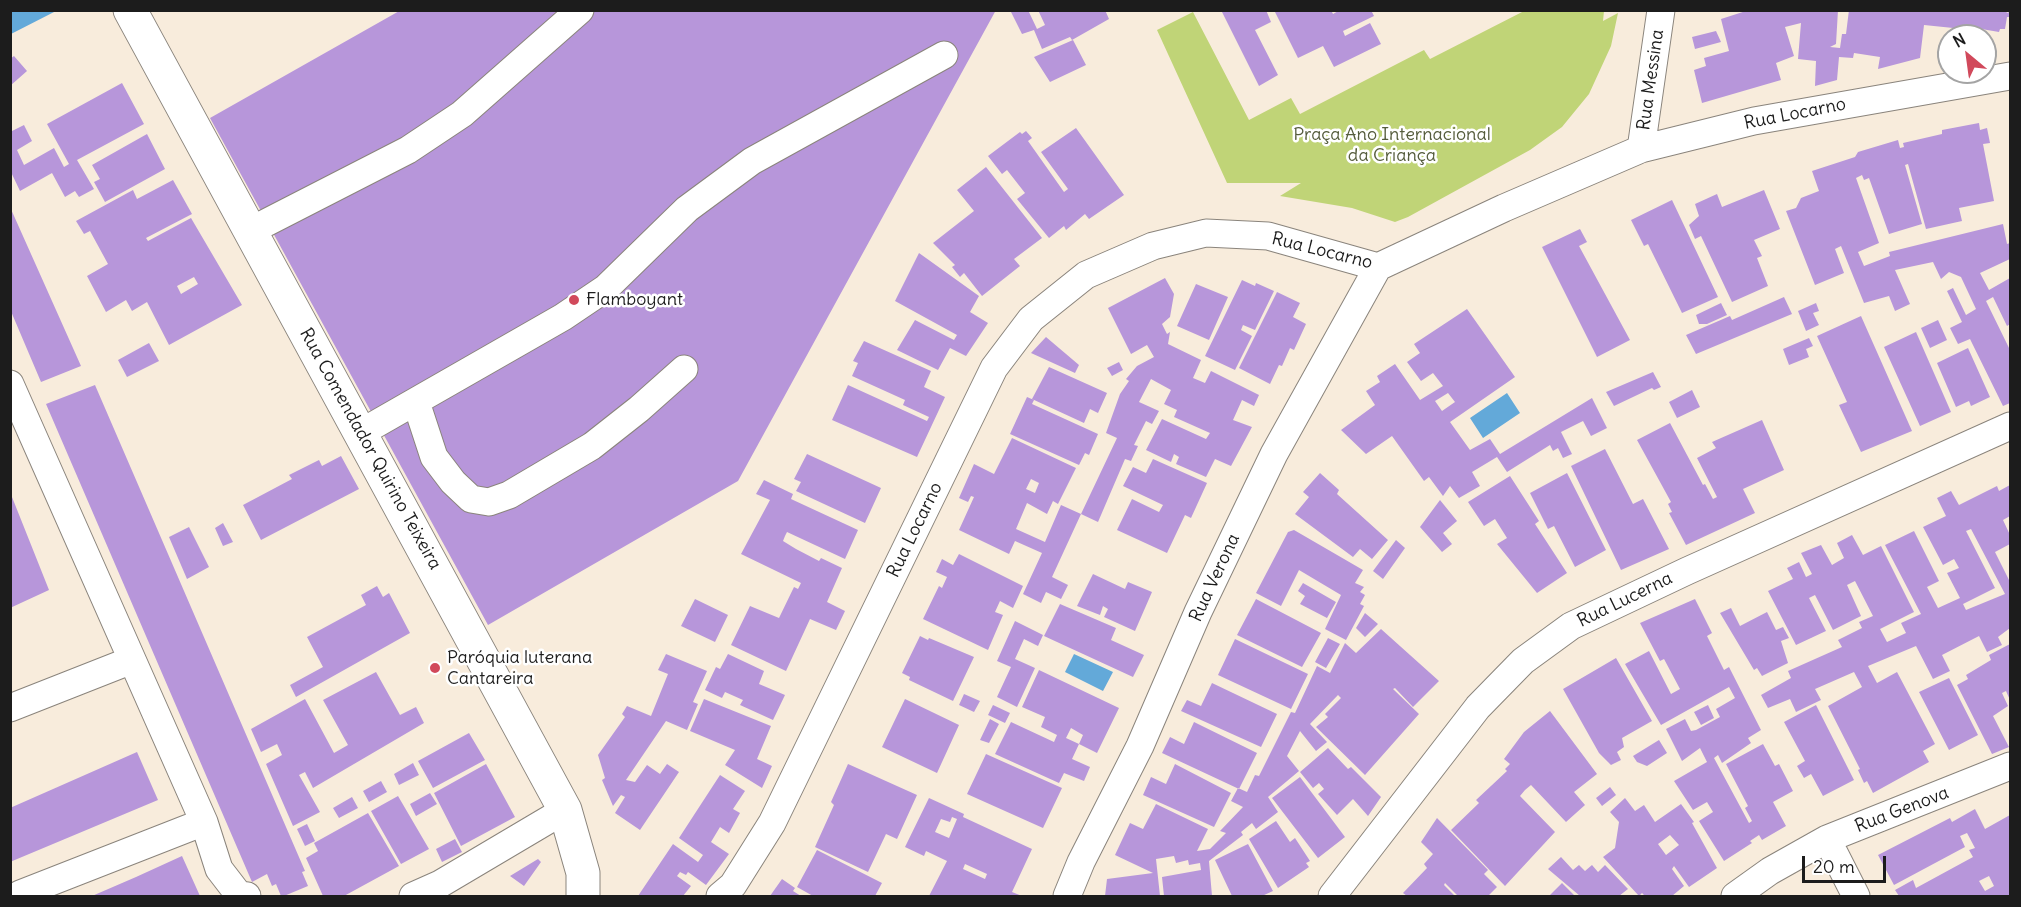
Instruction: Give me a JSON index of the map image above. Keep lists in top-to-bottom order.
{
  "streets": {
    "street": [
      "Rua Messina",
      "Rua Locarno",
      "Rua Comendador Quirino Teixeira",
      "Rua Verona",
      "Rua Lucerna",
      "Rua Genova"
    ]
  },
  "crossings": [
    ["Rua Messina", "Rua Locarno"],
    ["Rua Locarno", "Rua Verona"]
  ],
  "parks": ["Praça Ano Internacional da Criança"],
  "places": ["Flamboyant", "Paróquia luterana Cantareira"],
  "scale_bar": "20 m",
  "north": "top left"
}
